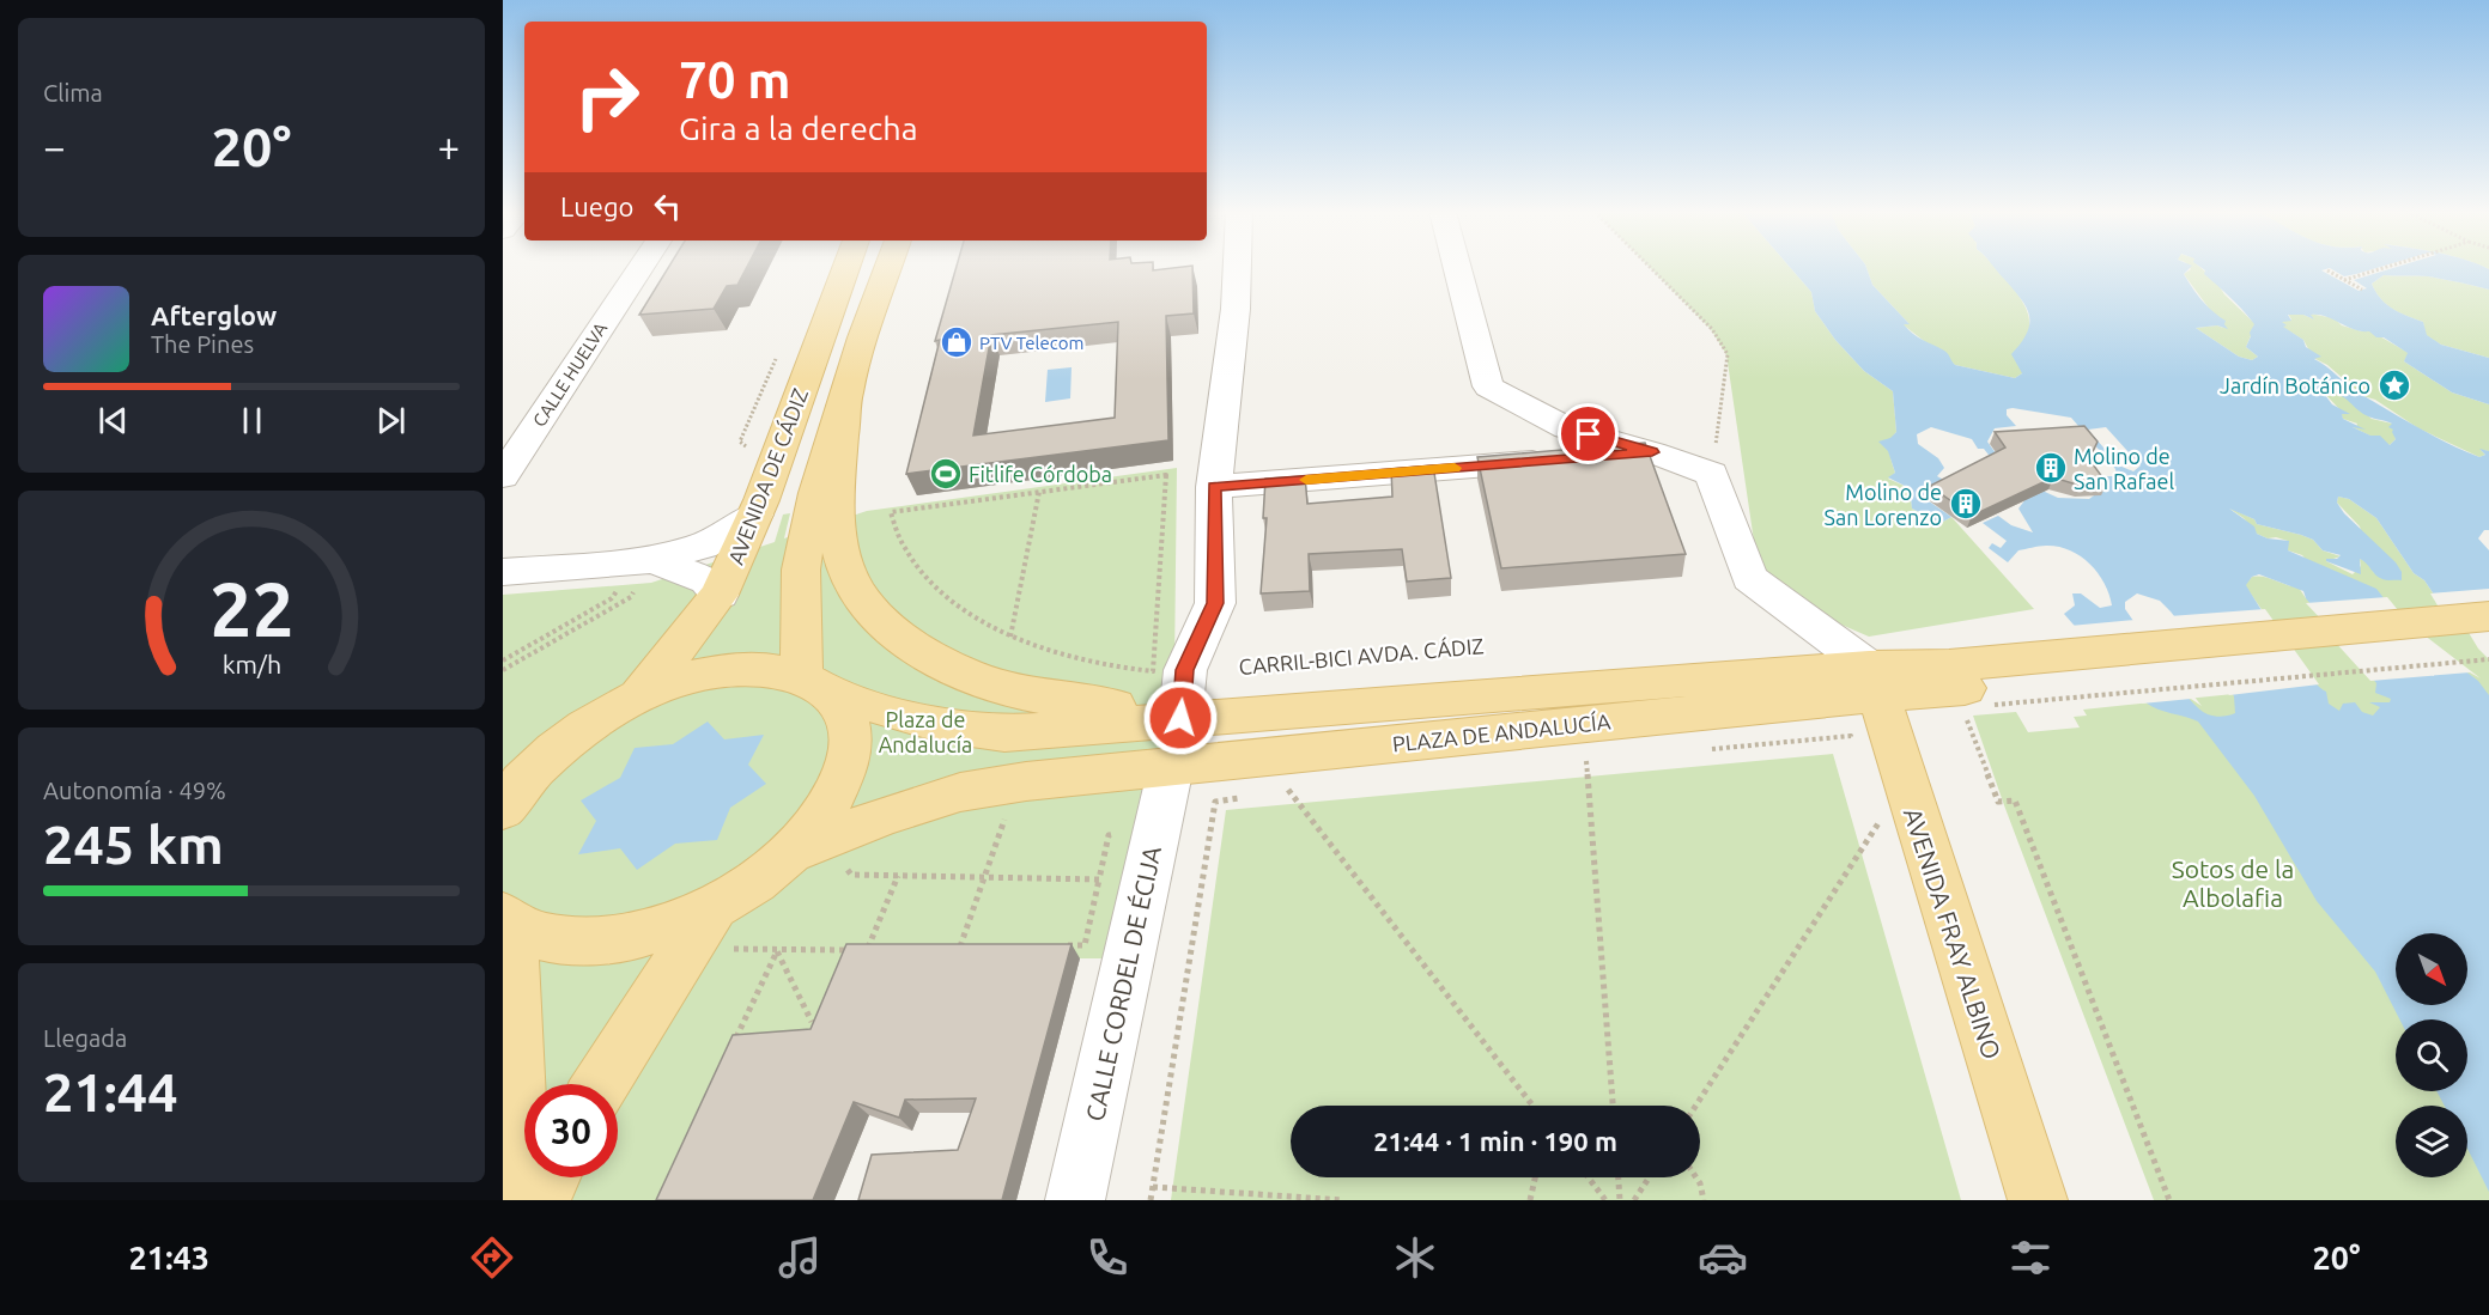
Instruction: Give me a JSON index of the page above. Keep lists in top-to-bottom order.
{
  "streets": {
    "main road": ["AVENIDA DE CÁDIZ", "PLAZA DE ANDALUCÍA", "AVENIDA FRAY ALBINO"],
    "street": ["CALLE HUELVA", "CALLE CORDEL DE ÉCIJA"]
  },
  "crossings": [
    ["AVENIDA DE CÁDIZ", "PLAZA DE ANDALUCÍA"],
    ["PLAZA DE ANDALUCÍA", "AVENIDA FRAY ALBINO"],
    ["PLAZA DE ANDALUCÍA", "CALLE CORDEL DE ÉCIJA"]
  ],
  "parks": ["Plaza de Andalucía", "Sotos de la Albolafia"],
  "places": {
    "shop": ["PTV Telecom"],
    "place": ["Jardín Botánico"],
    "building": ["Molino de San Rafael", "Molino de San Lorenzo"],
    "sports": ["Fitlife Córdoba"]
  },
  "north": "bottom right",
  "page": {
    "tile": [
      "Clima",
      ["Autonomía · 49%", "245 km"],
      ["Llegada", "21:44"]
    ],
    "turn": ["70 m", "Gira a la derecha"],
    "heat": ["−", "20°", "+"],
    "then": "Luego",
    "song": ["Afterglow", "The Pines"],
    "limit": "30",
    "trip": "21:44 · 1 min · 190 m",
    "tabs": ["21:43", "20°"],
    "gauge": ["22", "km/h"]
  }
}
